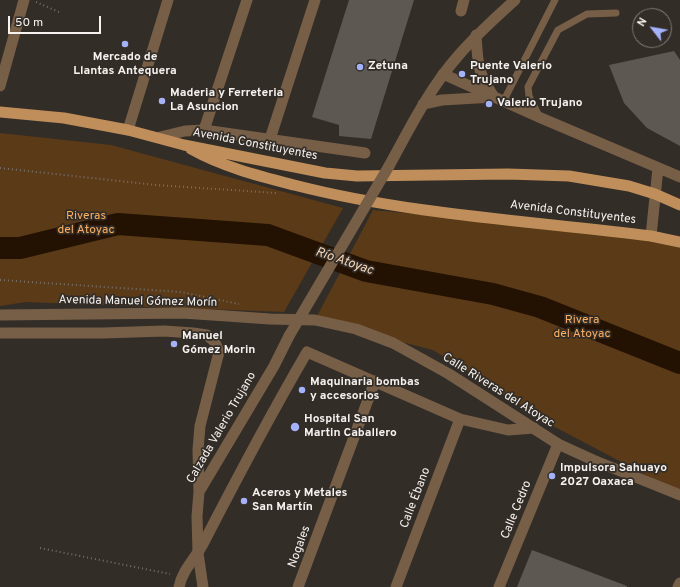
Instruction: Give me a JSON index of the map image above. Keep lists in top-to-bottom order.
{
  "streets": {
    "main road": ["Avenida Constituyentes"],
    "street": [
      "Avenida Manuel Gómez Morín",
      "Calle Riveras del Atoyac",
      "Calzada Valerio Trujano",
      "Calle Ébano",
      "Calle Cedro",
      "Nogales"
    ]
  },
  "crossings": [
    ["Avenida Manuel Gómez Morín", "Calle Riveras del Atoyac"],
    ["Calle Riveras del Atoyac", "Calle Cedro"]
  ],
  "water": ["Río Atoyac"],
  "parks": ["Riveras del Atoyac", "Rivera del Atoyac"],
  "places": [
    "Mercado de Llantas Antequera",
    "Zetuna",
    "Puente Valerio Trujano",
    "Maderia y Ferreteria La Asuncion",
    "Valerio Trujano",
    "Manuel Gómez Morin",
    "Maquinaria bombas y accesorios",
    "Hospital San Martin Caballero",
    "Impulsora Sahuayo 2027 Oaxaca",
    "Aceros y Metales San Martín"
  ],
  "scale_bar": "50 m",
  "north": "top left"
}
